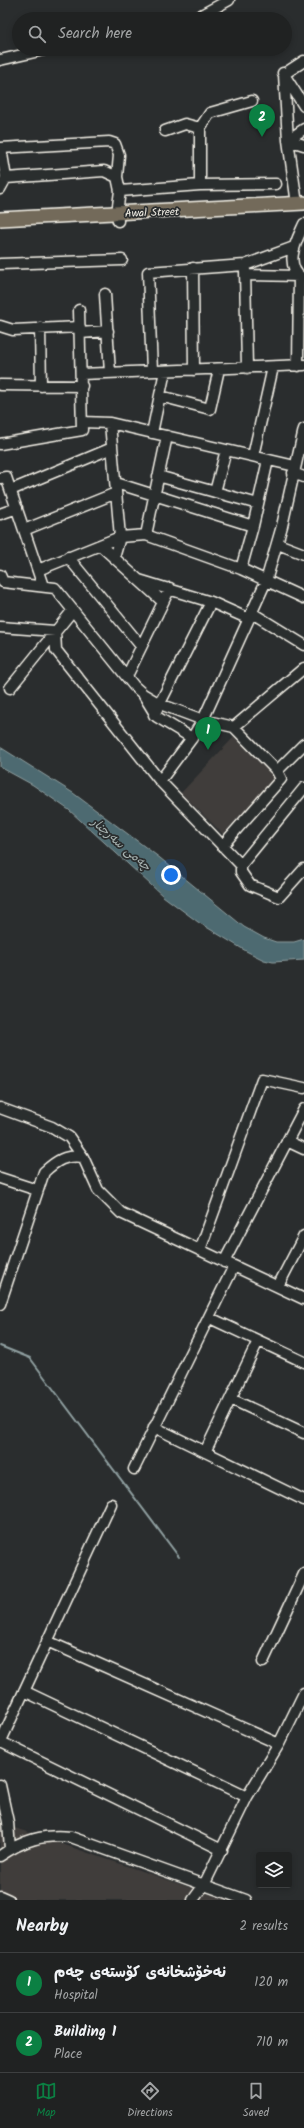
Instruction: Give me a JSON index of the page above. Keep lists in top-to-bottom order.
{
  "streets": {
    "main road": ["Awal Street"]
  },
  "water": ["چەمی سەرچنار"],
  "page": {
    "search": "Search here",
    "pins": ["2", "1"],
    "heading": ["Nearby", "2 results"],
    "list": [
      {
        "mark": "1",
        "name": "نەخۆشخانەی کۆستەی چەم",
        "note": "Hospital",
        "value": "120 m"
      },
      {
        "mark": "2",
        "name": "Building 1",
        "note": "Place",
        "value": "710 m"
      }
    ],
    "nav": ["Map", "Directions", "Saved"]
  }
}
